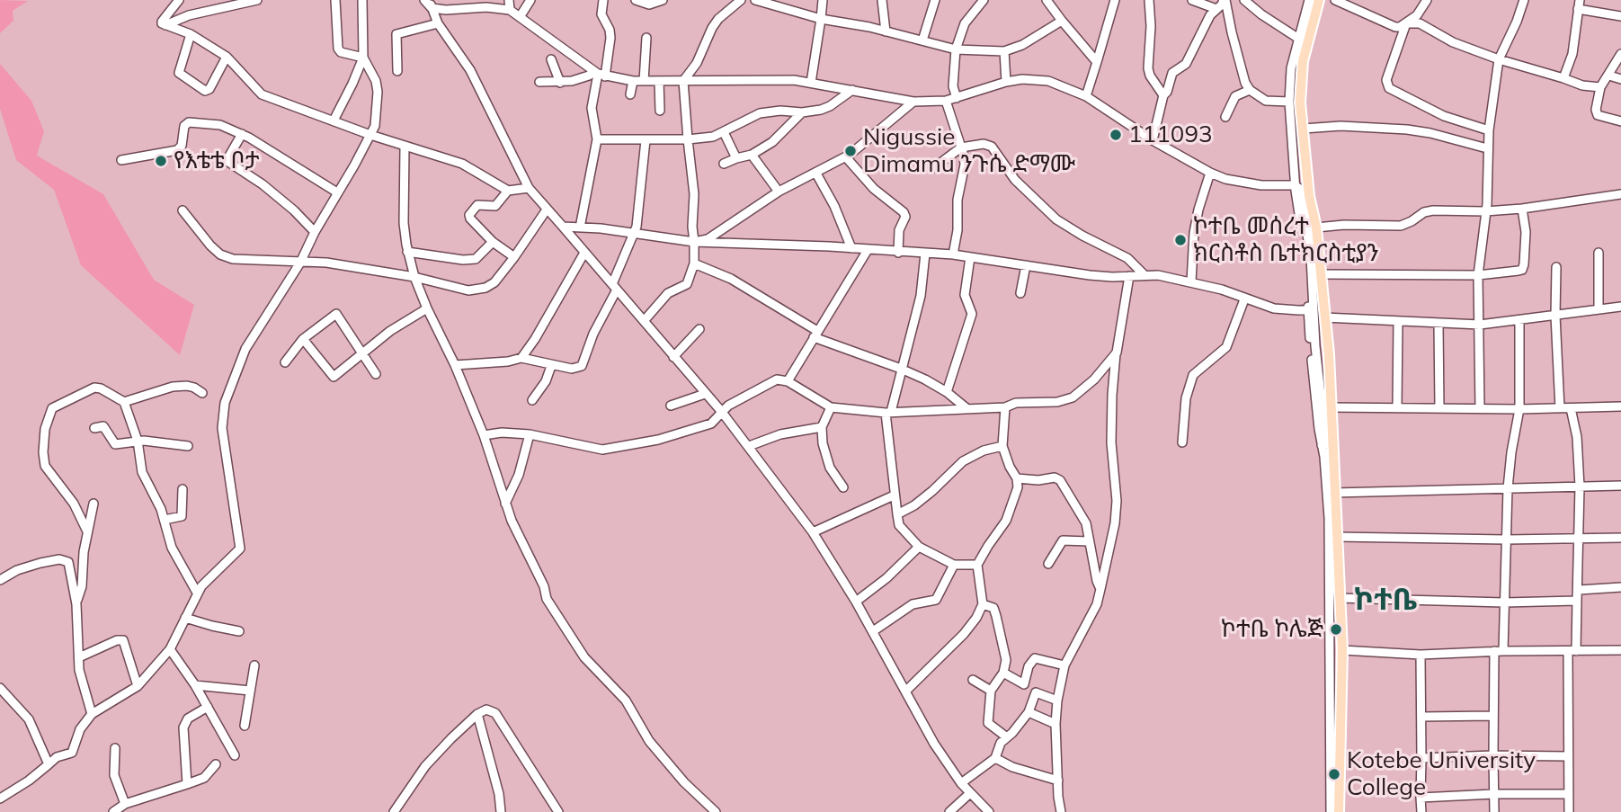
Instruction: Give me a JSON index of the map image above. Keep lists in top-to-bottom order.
{
  "districts": ["ኮተቤ"],
  "places": [
    "111093",
    "Nigussie Dimamu ንጉሴ ድማሙ",
    "የእቴቴ ቦታ",
    "ኮተቤ መሰረተ ክርስቶስ ቤተክርስቲያን",
    "ኮተቤ ኮሌጅ",
    "Kotebe University College"
  ]
}
